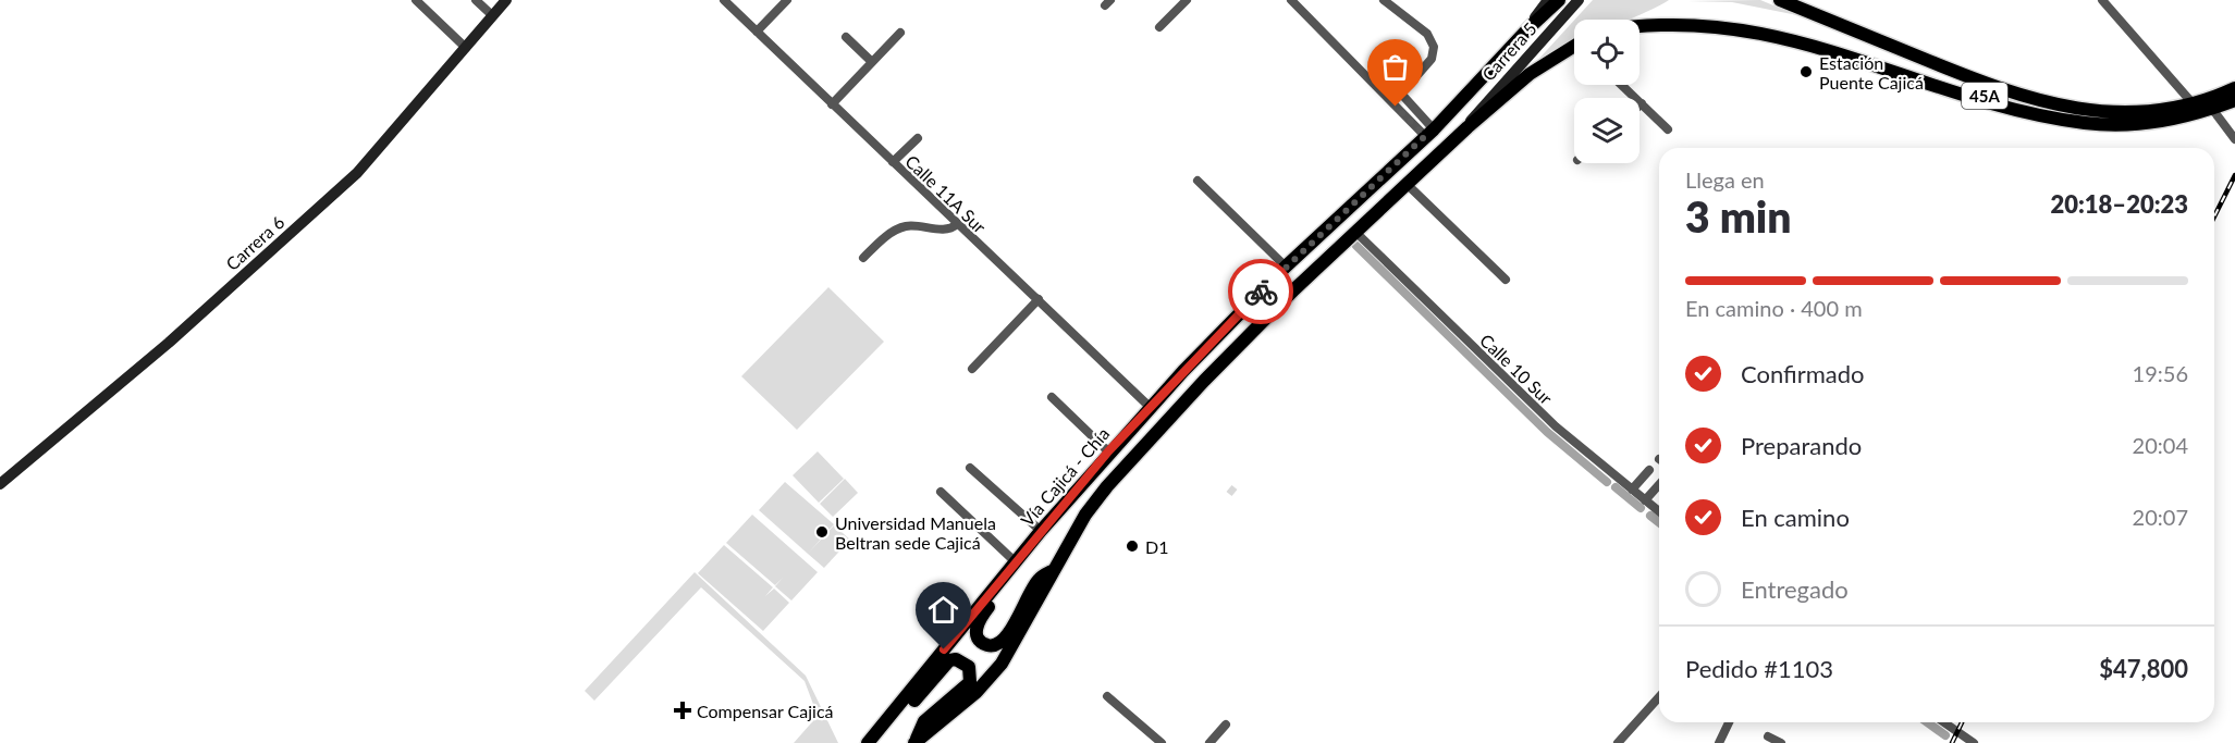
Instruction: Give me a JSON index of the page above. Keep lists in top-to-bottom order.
{
  "streets": {
    "highway": ["45A", "Vía Cajicá - Chía"],
    "main road": ["Carrera 5", "Carrera 6"],
    "street": ["Calle 11A Sur", "Calle 10 Sur"]
  },
  "crossings": [
    ["Carrera 5", "Vía Cajicá - Chía"],
    ["Calle 11A Sur", "Vía Cajicá - Chía"]
  ],
  "places": {
    "other": ["Estación Puente Cajicá", "Universidad Manuela Beltran sede Cajicá", "D1"],
    "health": ["Compensar Cajicá"]
  },
  "page": {
    "heading": ["3 min", "Llega en", "20:18–20:23"],
    "panel": ["Pedido #1103", "$47,800"],
    "bar": "En camino · 400 m",
    "list": [
      ["Confirmado", "19:56"],
      ["Preparando", "20:04"],
      ["En camino", "20:07"],
      "Entregado"
    ]
  }
}
